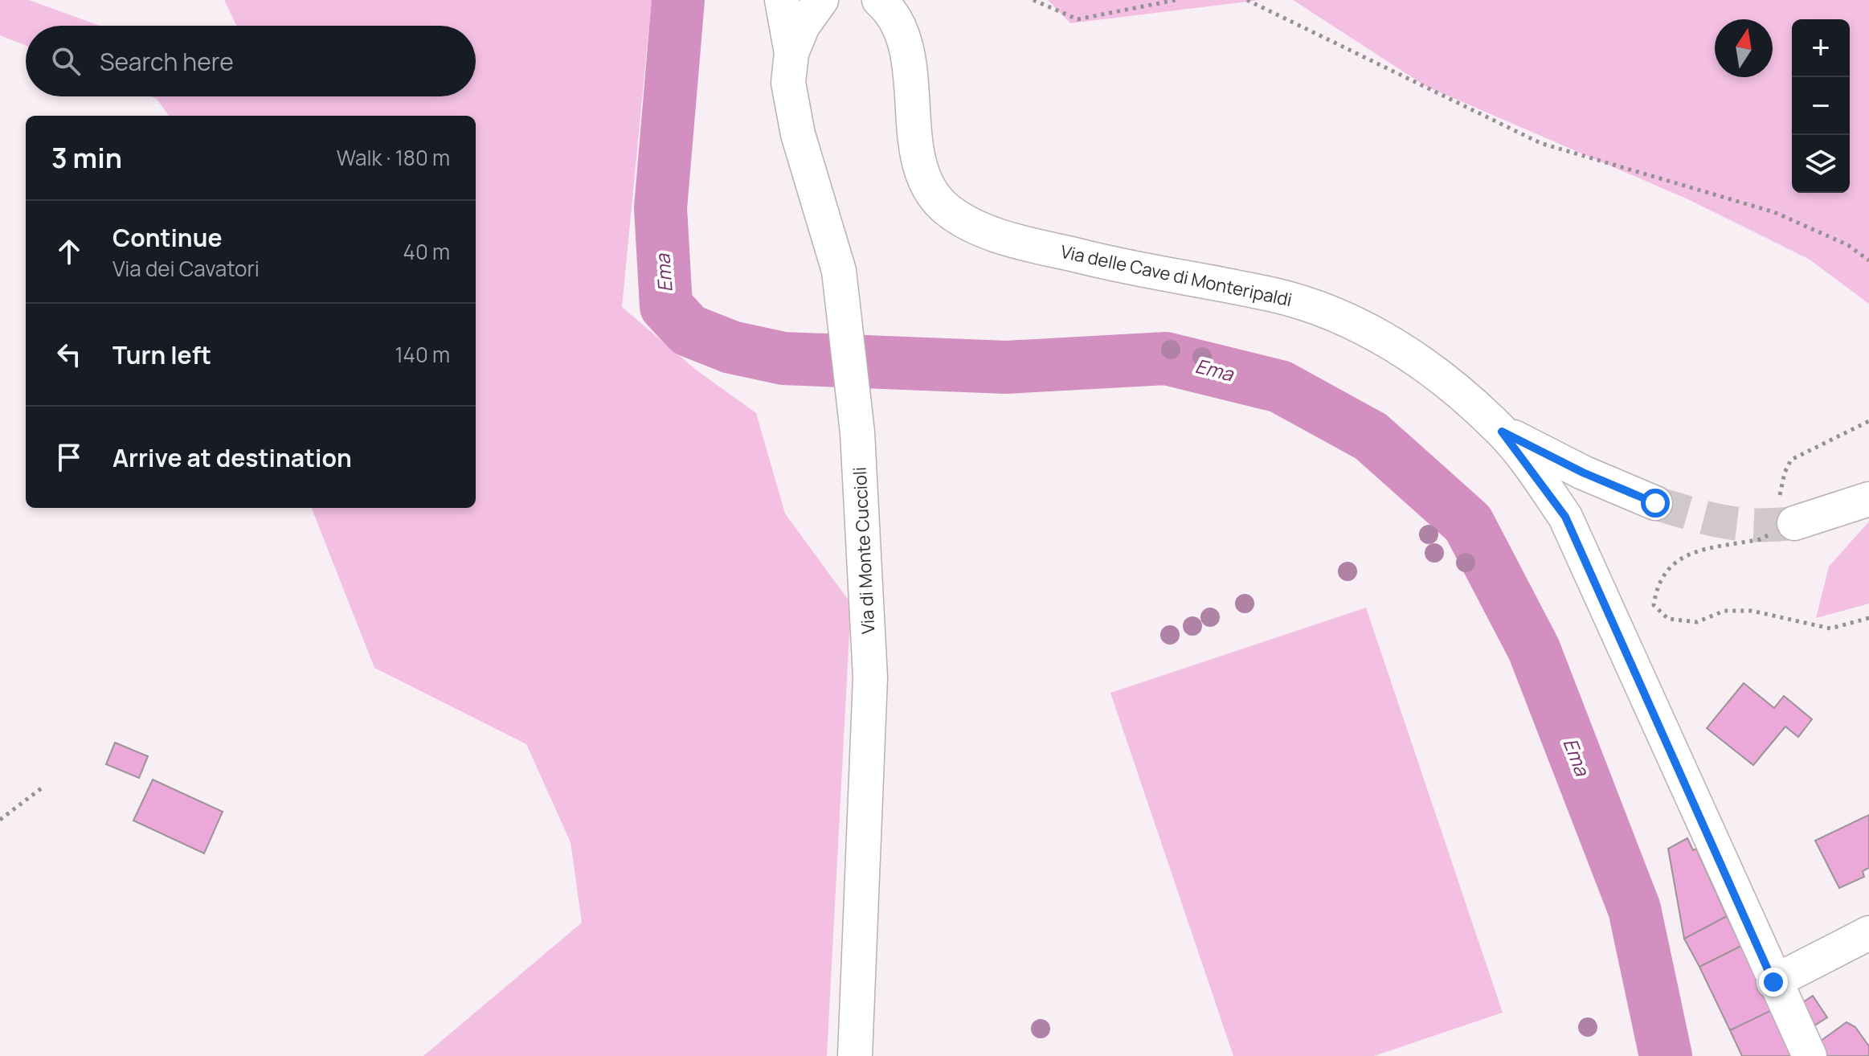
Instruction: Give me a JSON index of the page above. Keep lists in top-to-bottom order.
{
  "streets": {
    "street": ["Via delle Cave di Monteripaldi", "Via di Monte Cuccioli"]
  },
  "water": ["Ema"],
  "north": "top",
  "page": {
    "map_buttons": ["+", "−"],
    "search": "Search here",
    "heading": ["3 min", "Walk · 180 m"],
    "list": [
      ["Continue", "Via dei Cavatori", "40 m"],
      ["Turn left", "140 m"],
      "Arrive at destination"
    ]
  }
}
